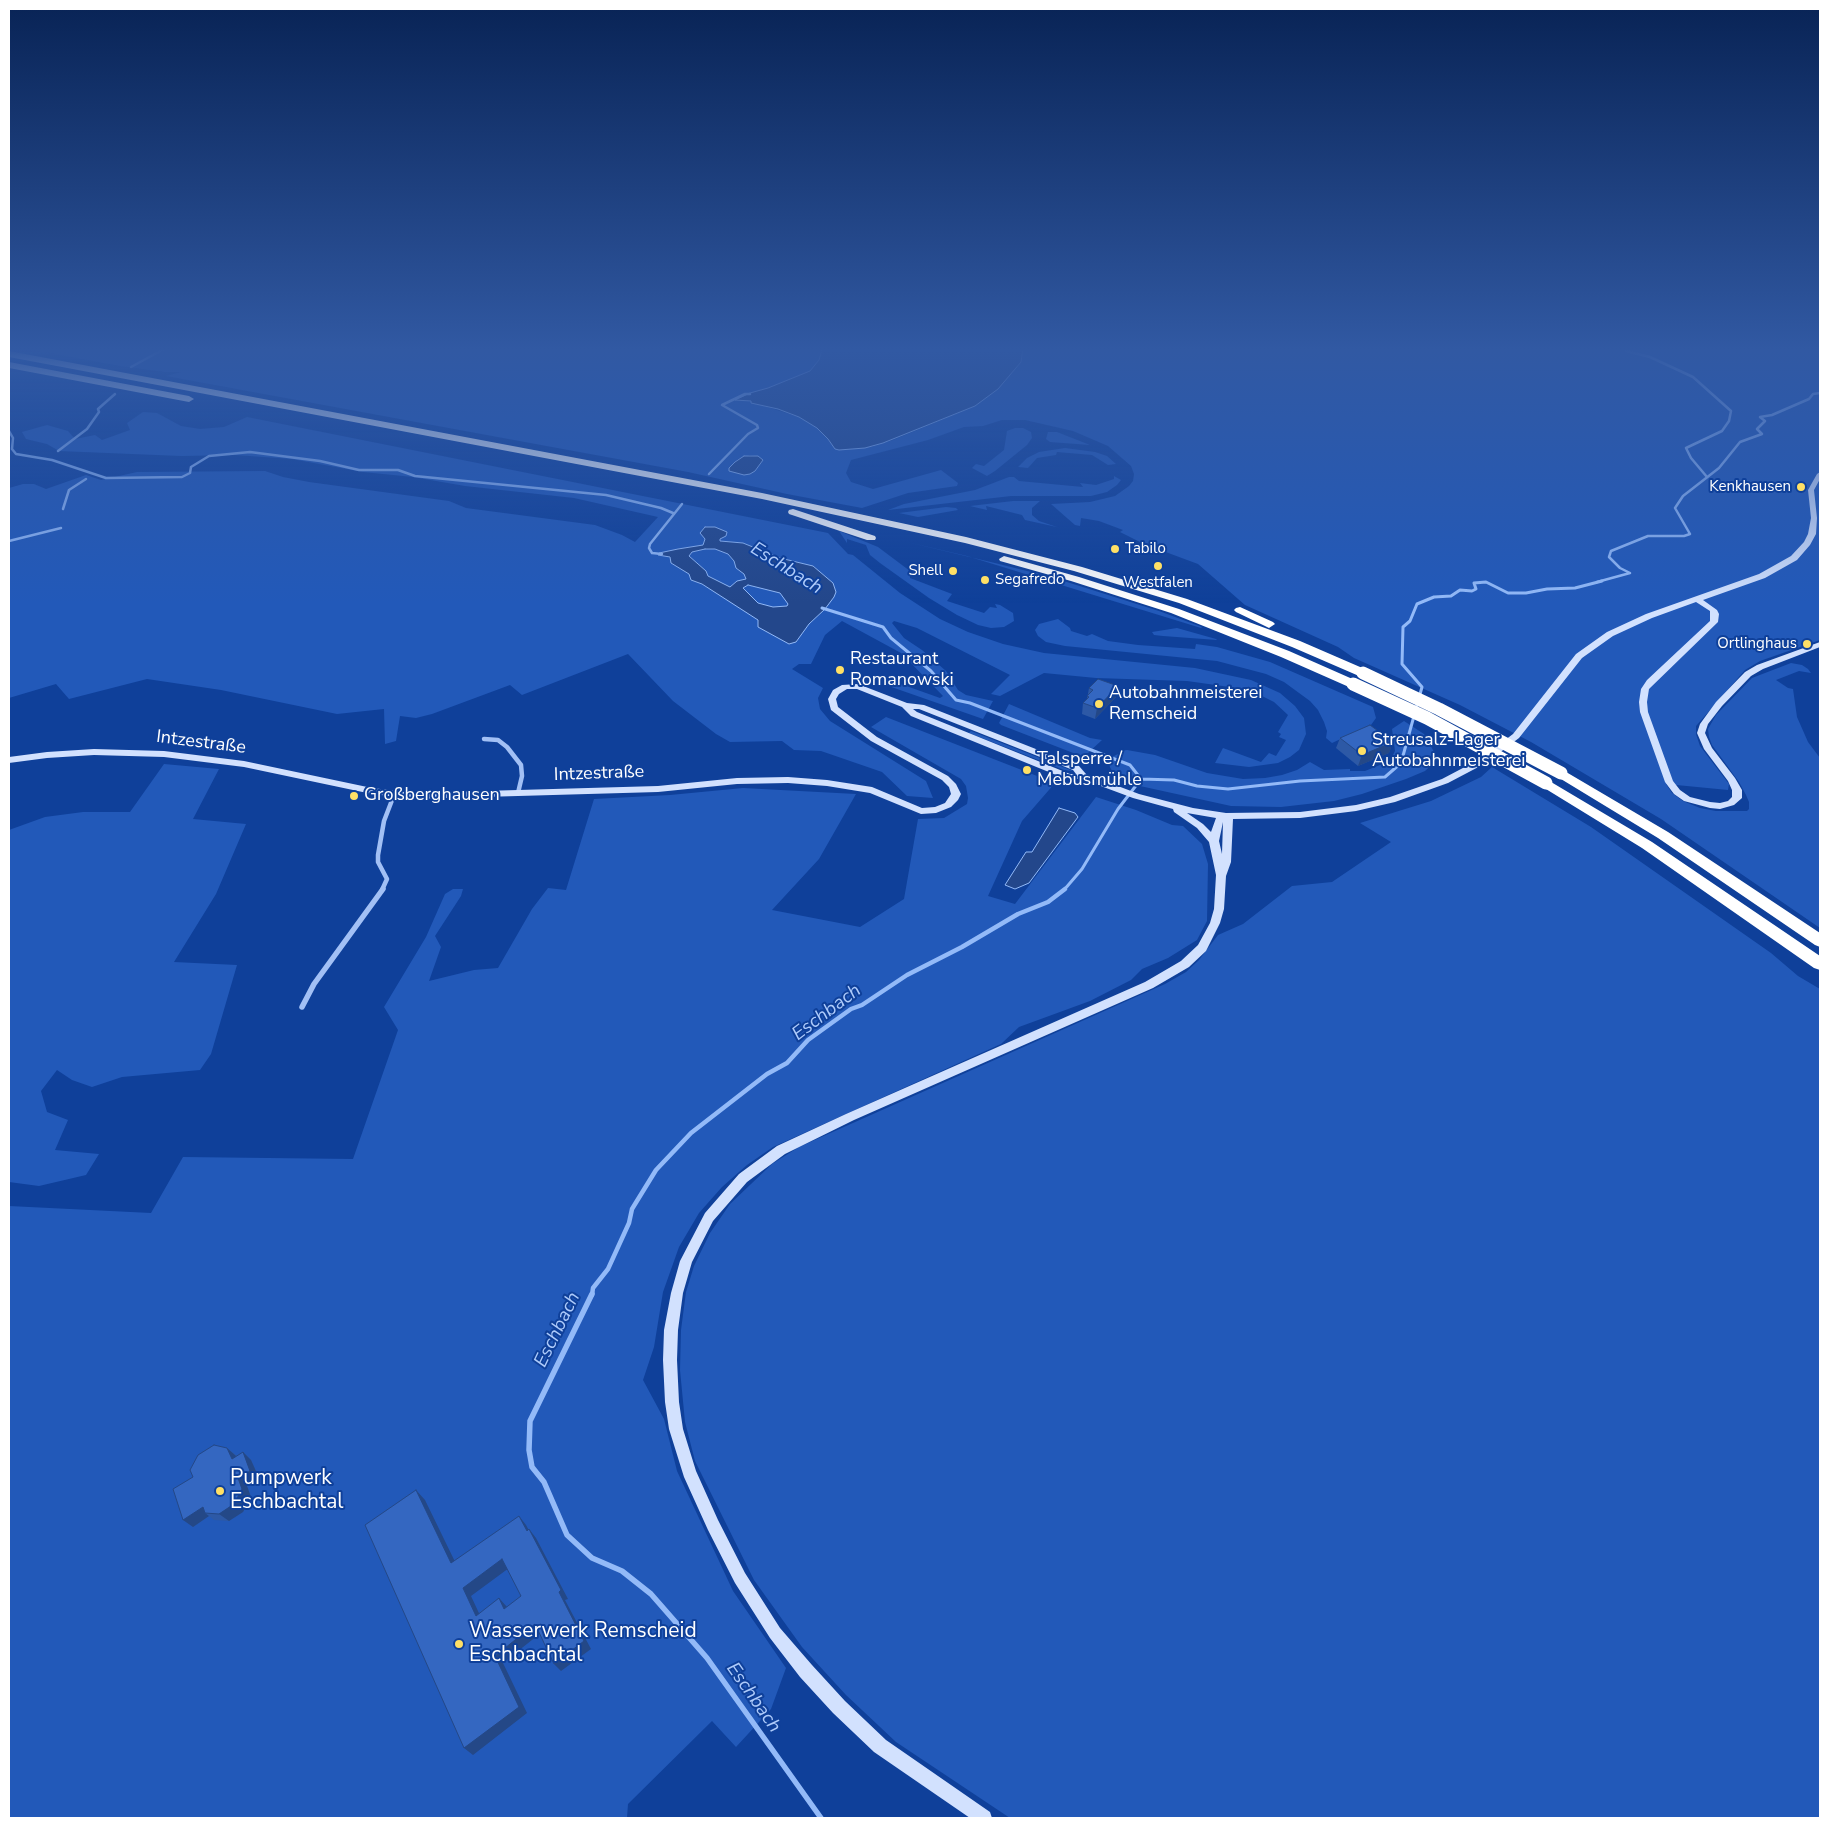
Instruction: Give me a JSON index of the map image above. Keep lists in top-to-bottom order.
{
  "streets": {
    "main road": ["Intzestraße"]
  },
  "water": ["Eschbach"],
  "places": [
    "Kenkhausen",
    "Tabilo",
    "Westfalen",
    "Shell",
    "Segafredo",
    "Ortlinghaus",
    "Restaurant Romanowski",
    "Autobahnmeisterei Remscheid",
    "Streusalz-Lager Autobahnmeisterei",
    "Talsperre / Mebusmühle",
    "Großberghausen",
    "Pumpwerk Eschbachtal",
    "Wasserwerk Remscheid Eschbachtal"
  ]
}
